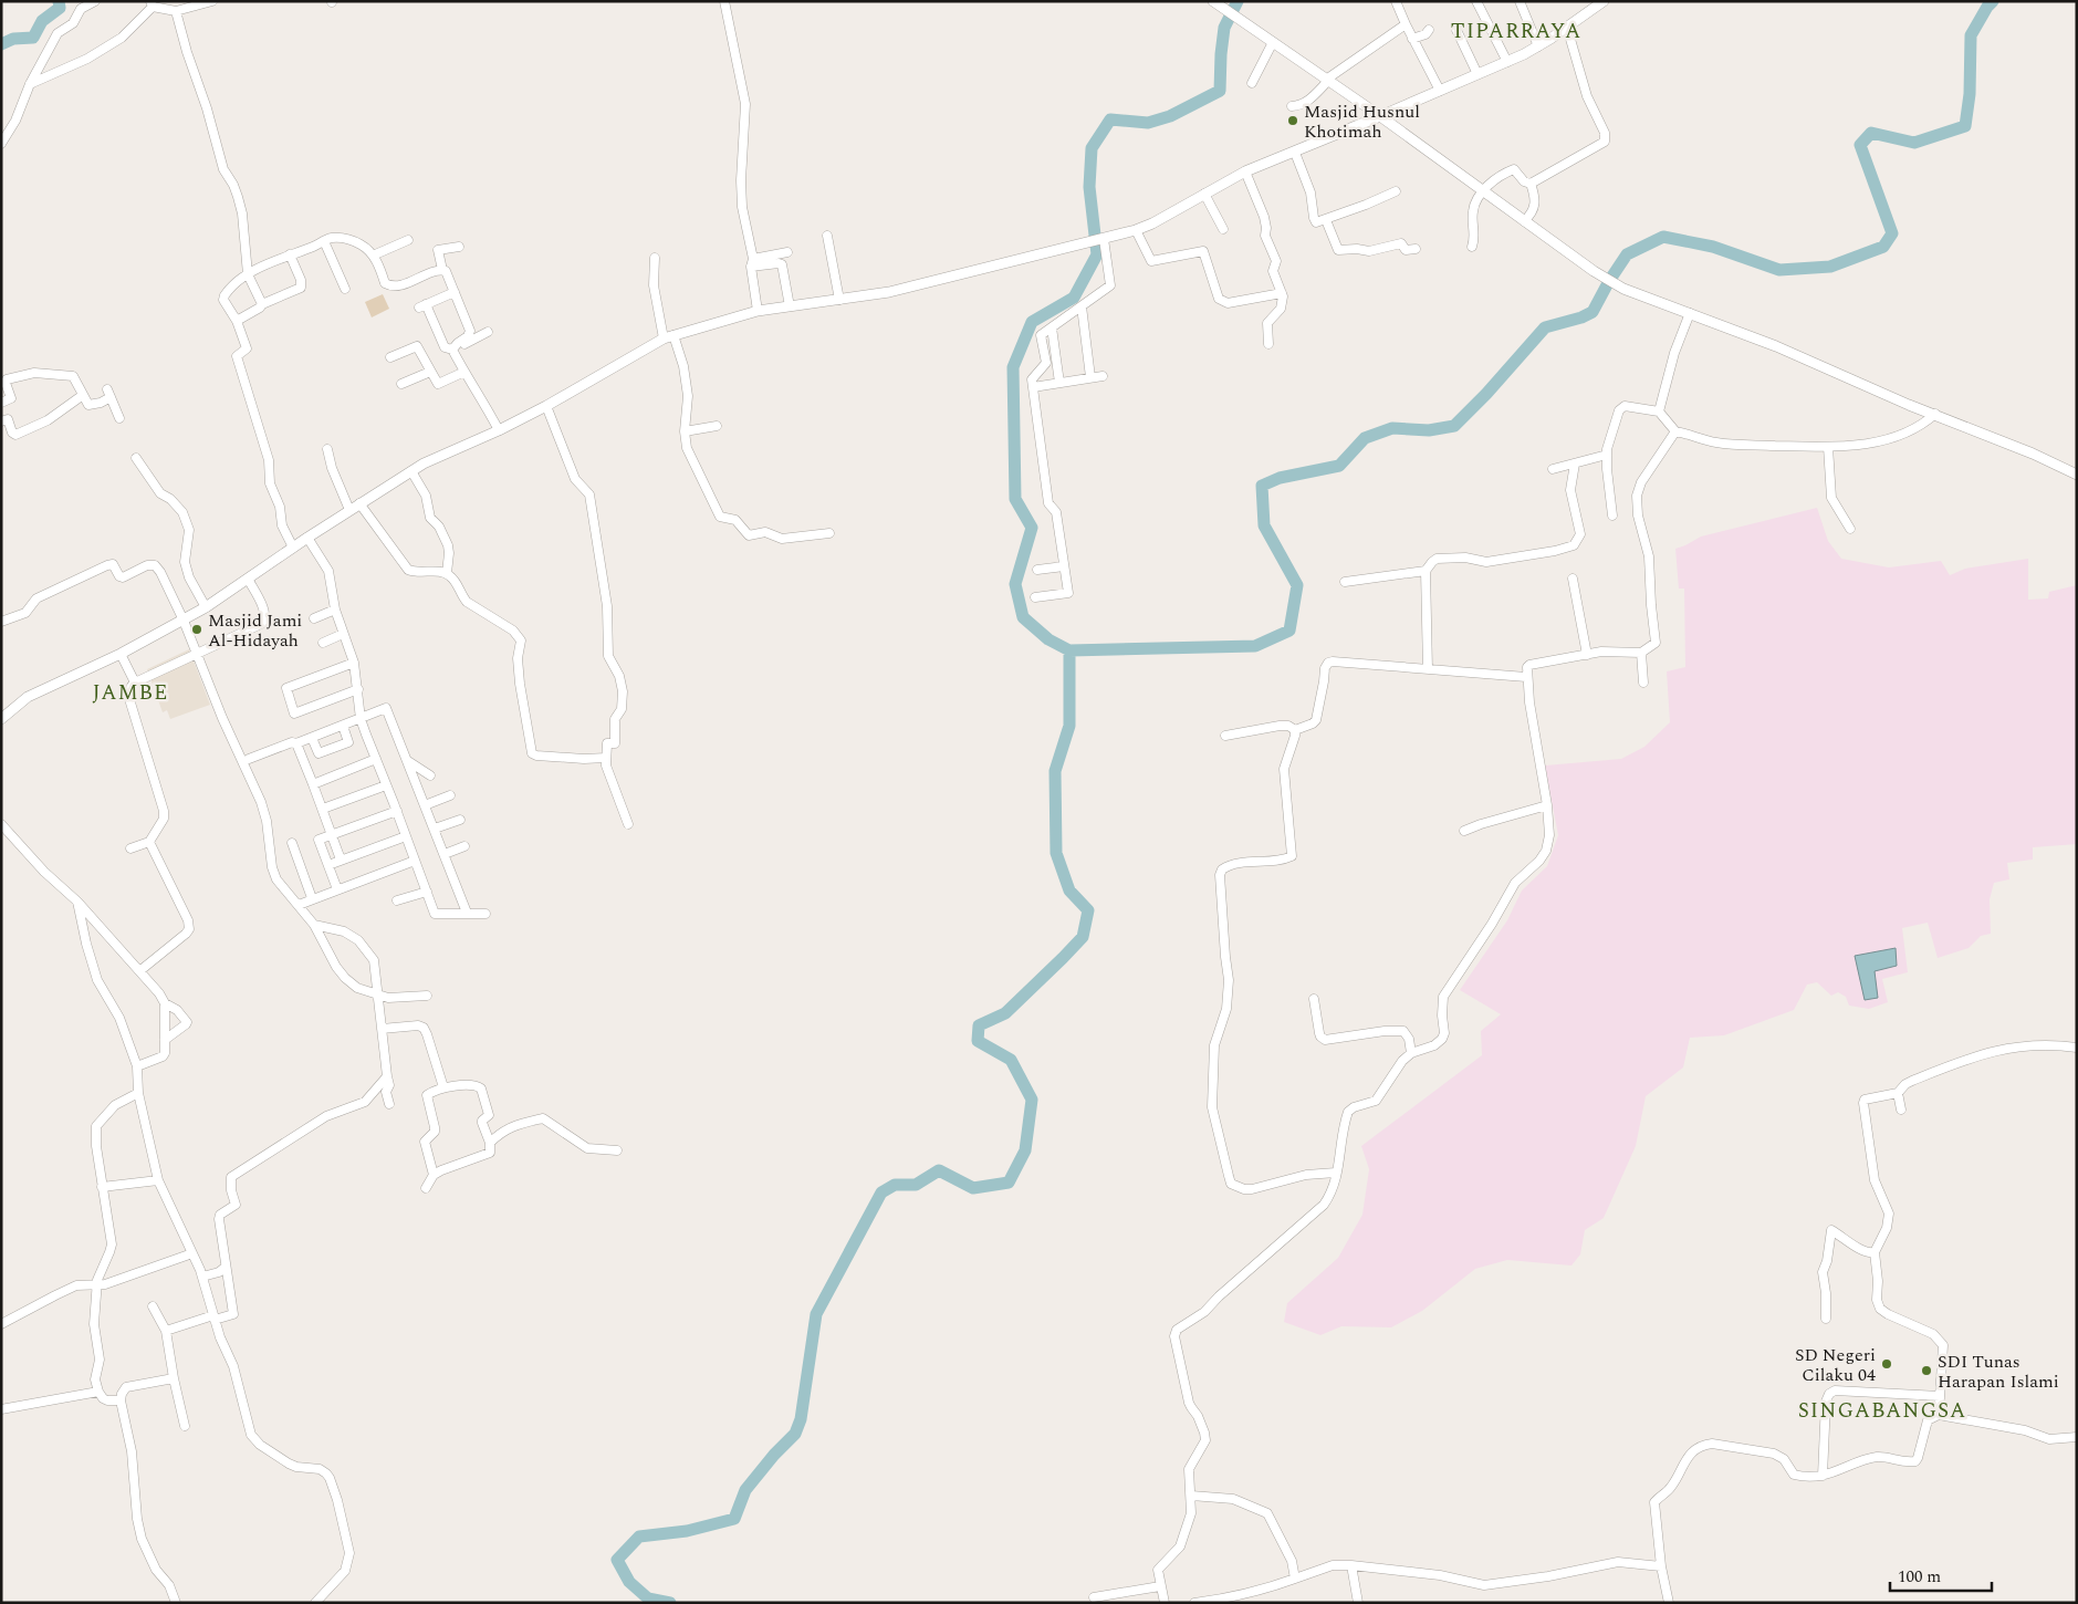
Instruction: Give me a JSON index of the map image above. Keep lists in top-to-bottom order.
{
  "districts": ["TIPARRAYA", "JAMBE", "SINGABANGSA"],
  "places": [
    "Masjid Husnul Khotimah",
    "Masjid Jami Al-Hidayah",
    "SD Negeri Cilaku 04",
    "SDI Tunas Harapan Islami"
  ],
  "scale_bar": "100 m"
}
